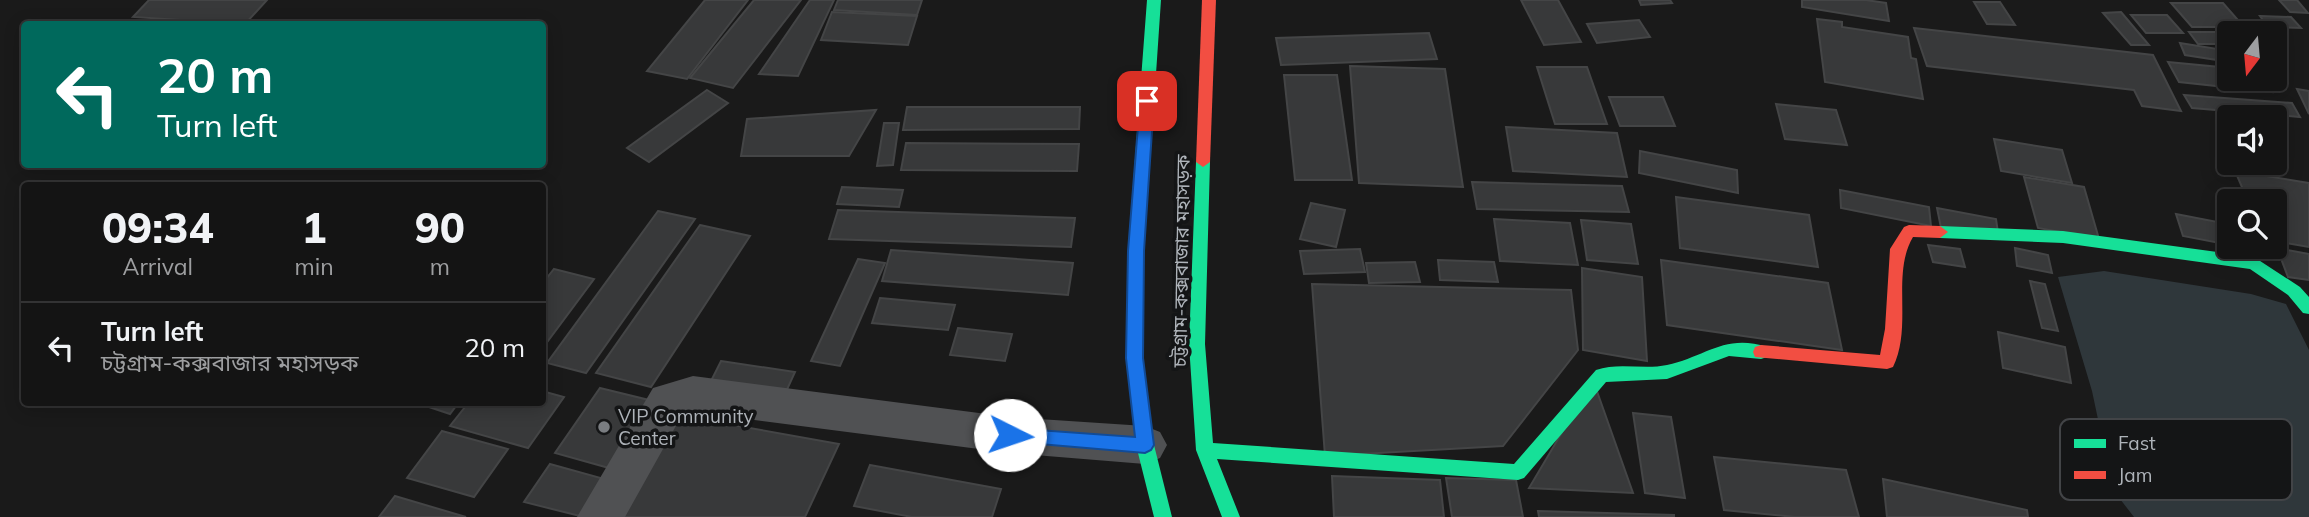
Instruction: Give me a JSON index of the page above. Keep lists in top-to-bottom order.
{
  "streets": {
    "main road": ["চট্টগ্রাম-কক্সবাজার মহাসড়ক"]
  },
  "places": ["VIP Community Center"],
  "legend": ["Fast", "Jam"],
  "north": "bottom",
  "page": {
    "turn": ["20 m", "Turn left"],
    "eta": [
      "09:34",
      "Arrival",
      "1",
      "min",
      "90",
      "m"
    ],
    "list": [
      {
        "name": "Turn left",
        "note": "চট্টগ্রাম-কক্সবাজার মহাসড়ক",
        "value": "20 m"
      }
    ]
  }
}
